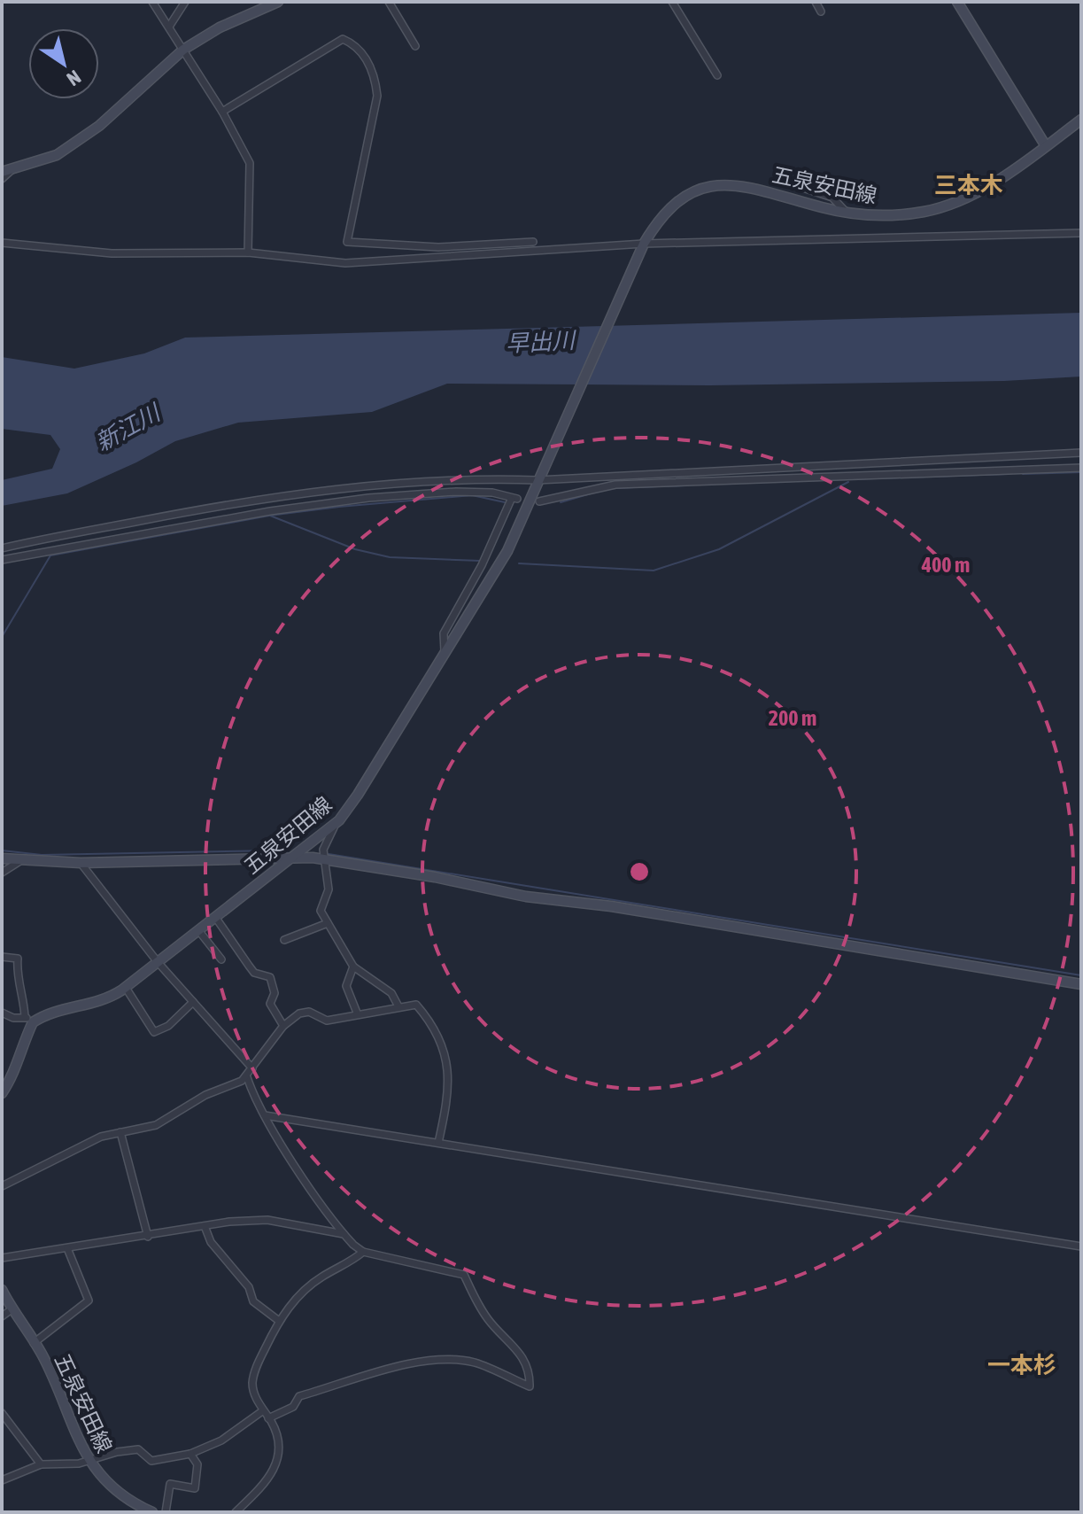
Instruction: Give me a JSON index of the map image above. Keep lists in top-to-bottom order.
{
  "streets": {
    "main road": ["五泉安田線"]
  },
  "districts": ["三本木", "一本杉"],
  "water": ["早出川", "新江川"],
  "north": "bottom right",
  "rings": ["400 m", "200 m"]
}
